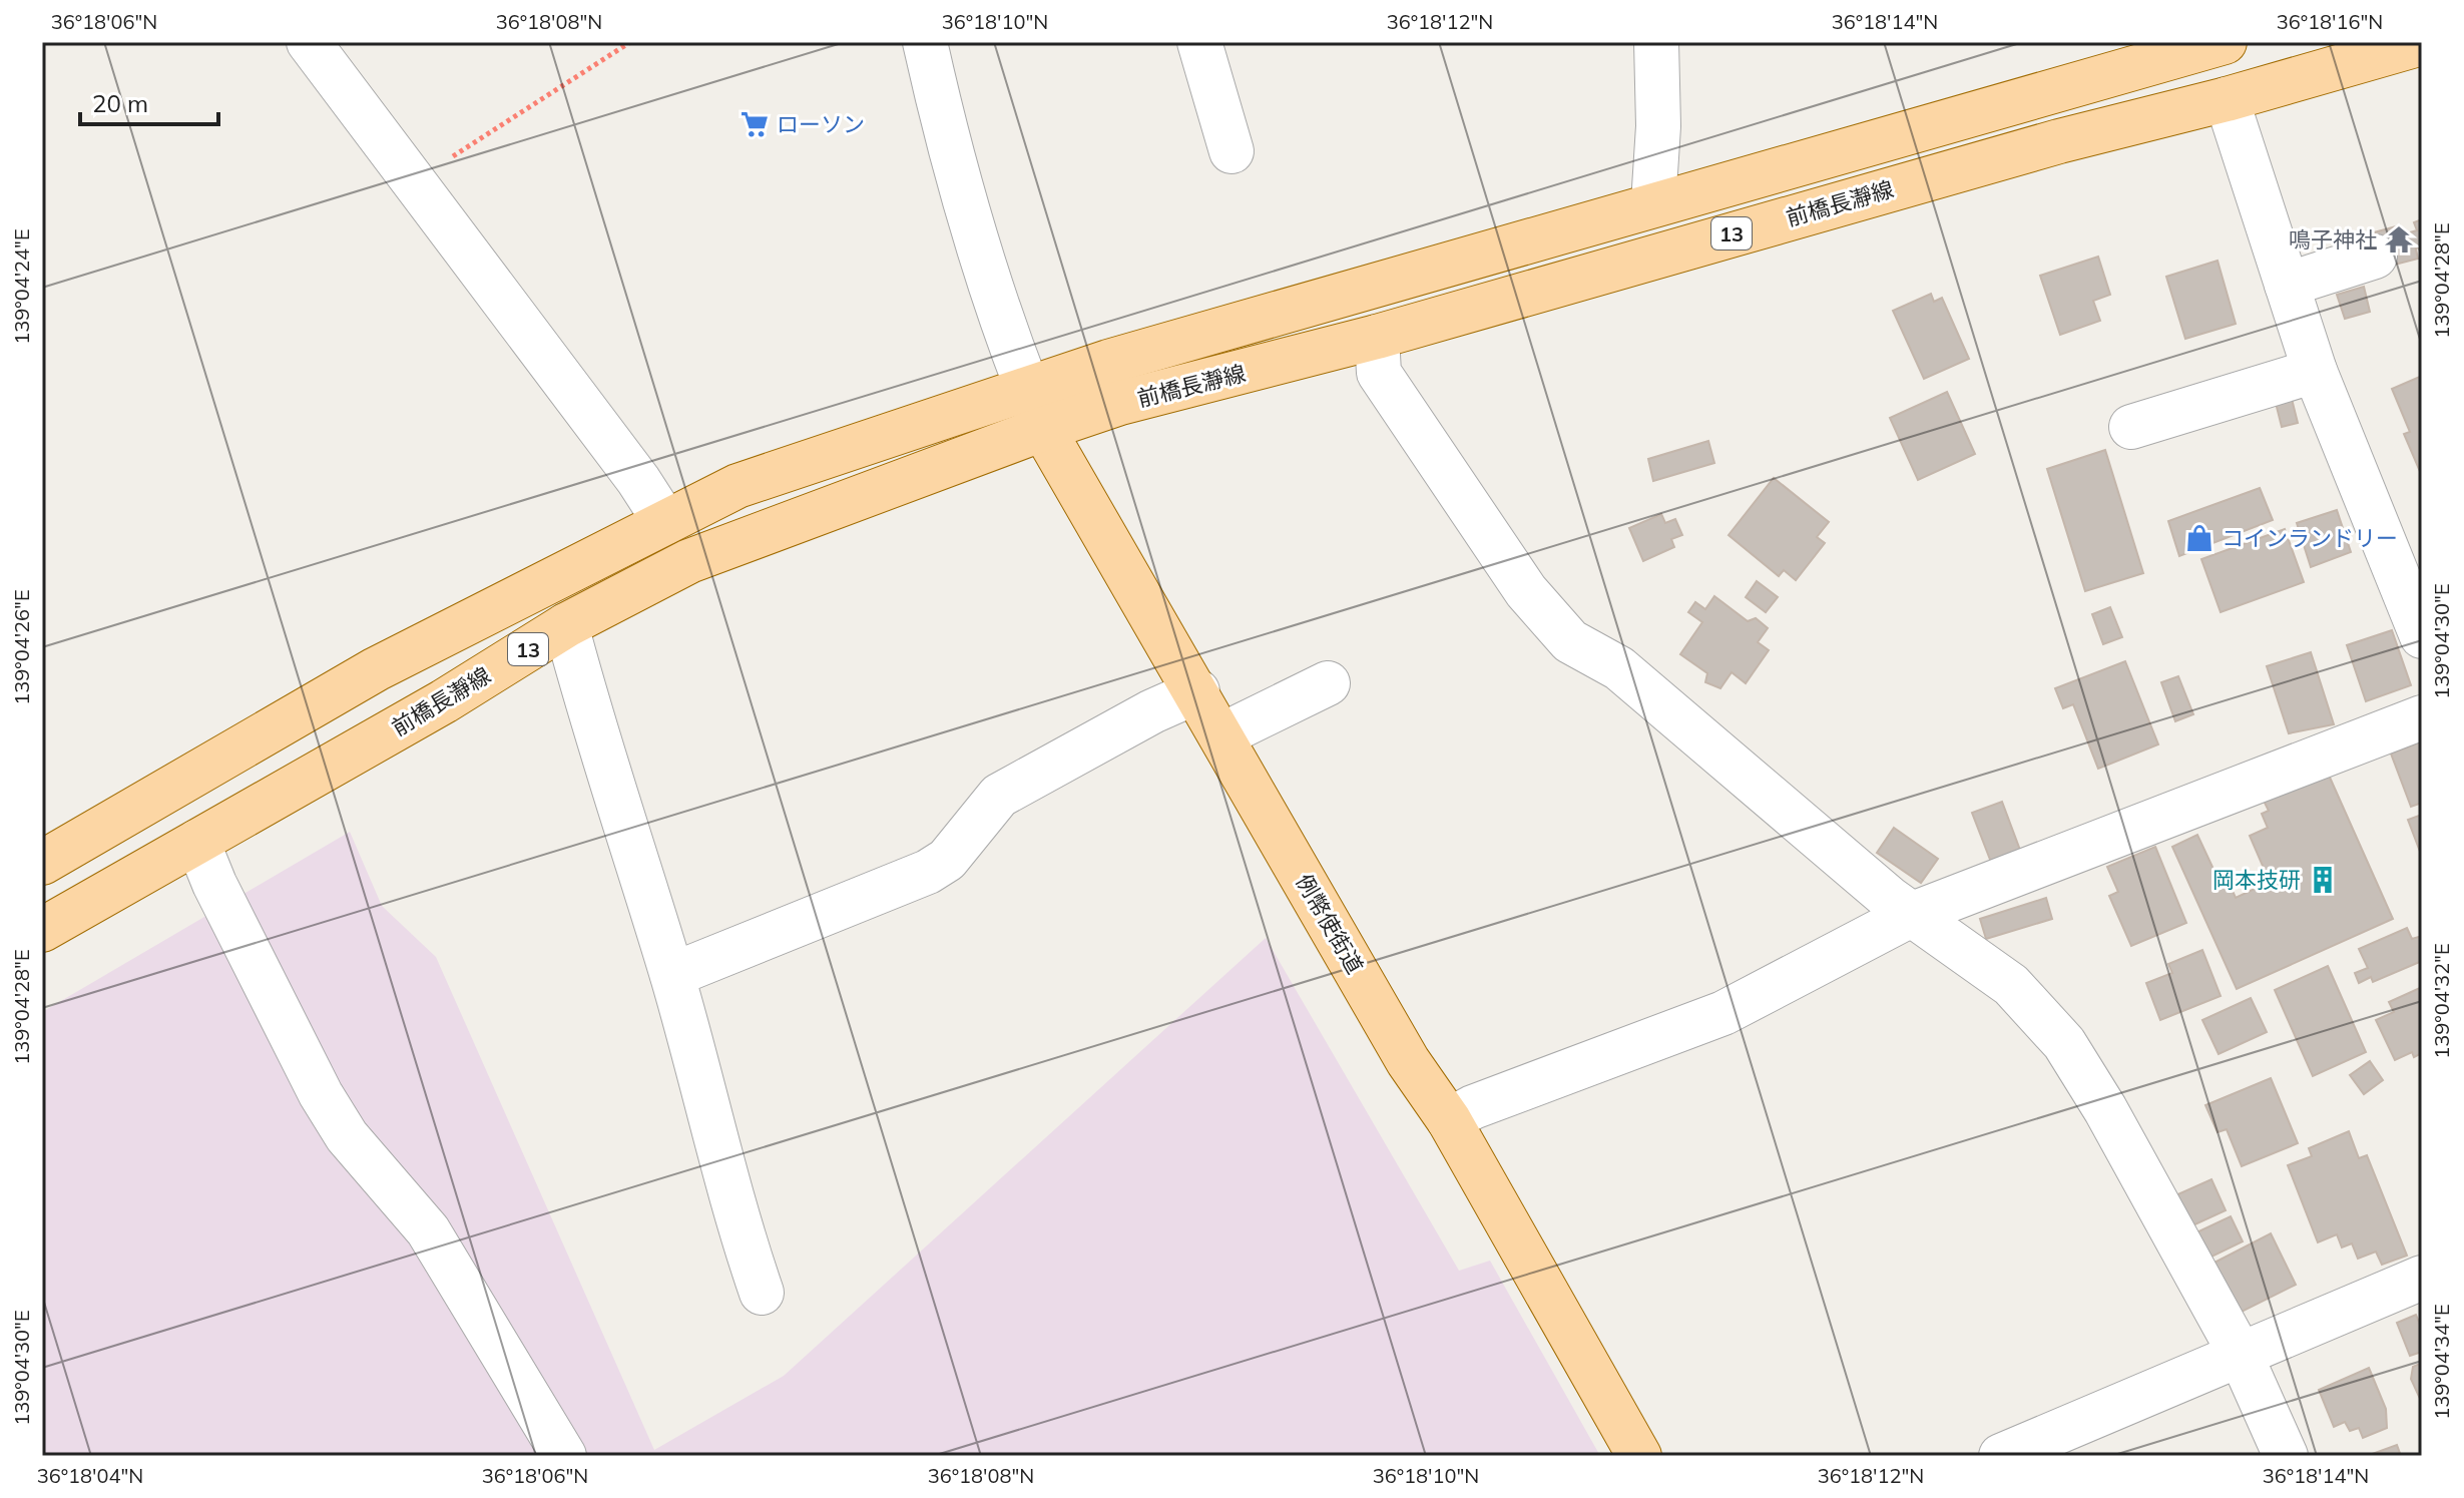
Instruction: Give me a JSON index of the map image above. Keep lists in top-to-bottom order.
{
  "streets": {
    "main road": ["前橋長瀞線", "13", "例幣使街道"]
  },
  "crossings": [
    ["前橋長瀞線", "例幣使街道"]
  ],
  "places": {
    "supermarket": ["ローソン"],
    "temple": ["鳴子神社"],
    "shop": ["コインランドリー"],
    "building": ["岡本技研"]
  },
  "scale_bar": "20 m",
  "coordinates": [
    "36°18'06\"N",
    "36°18'08\"N",
    "36°18'10\"N",
    "36°18'12\"N",
    "36°18'14\"N",
    "36°18'16\"N",
    "139°04'28\"E",
    "139°04'24\"E",
    "139°04'30\"E",
    "139°04'26\"E",
    "139°04'32\"E",
    "139°04'34\"E",
    "36°18'04\"N"
  ]
}
